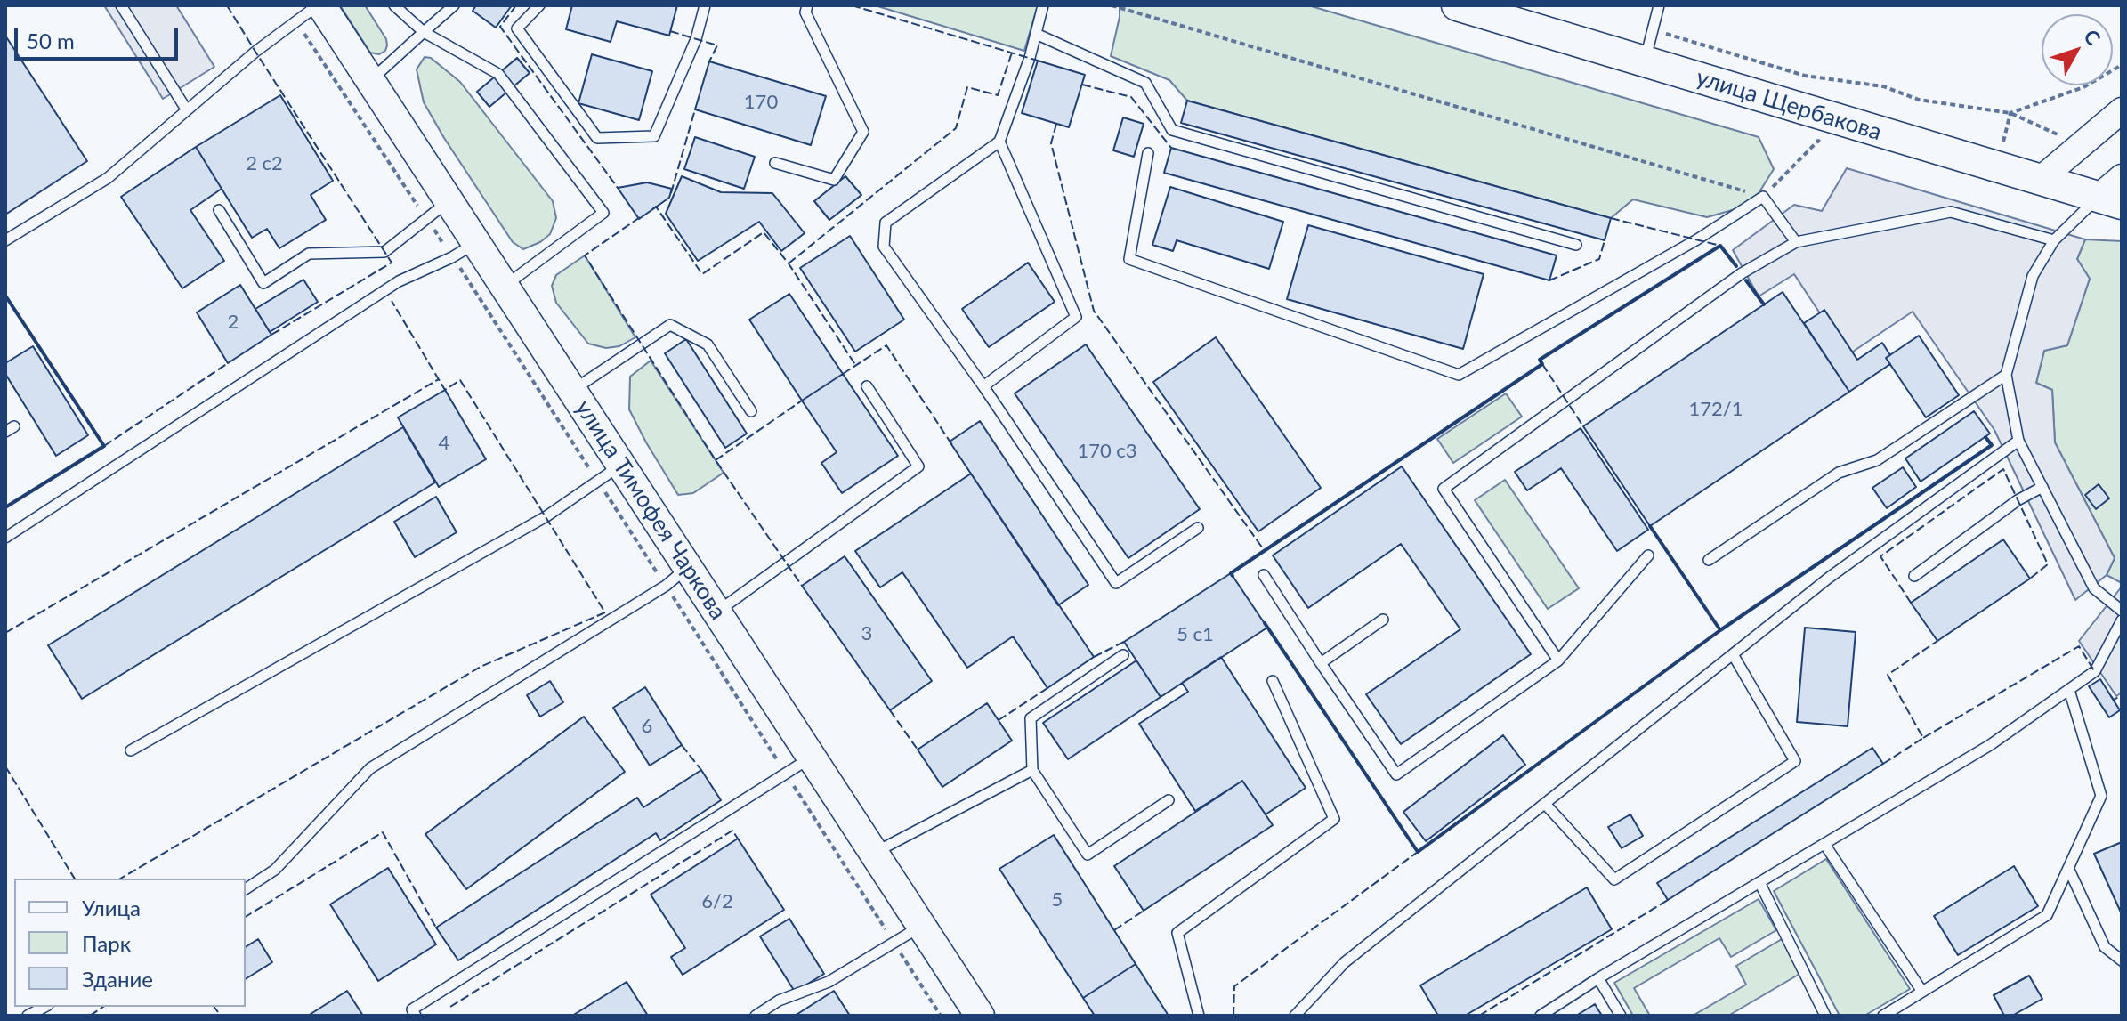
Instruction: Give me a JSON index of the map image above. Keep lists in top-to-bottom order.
{
  "streets": {
    "main road": ["улица Щербакова", "улица Тимофея Чаркова"]
  },
  "house_numbers": [
    "170",
    "2 с2",
    "2",
    "172/1",
    "4",
    "170 с3",
    "3",
    "5 с1",
    "6",
    "5",
    "6/2"
  ],
  "legend": ["Улица", "Парк", "Здание"],
  "scale_bar": "50 m",
  "north": "top right"
}
